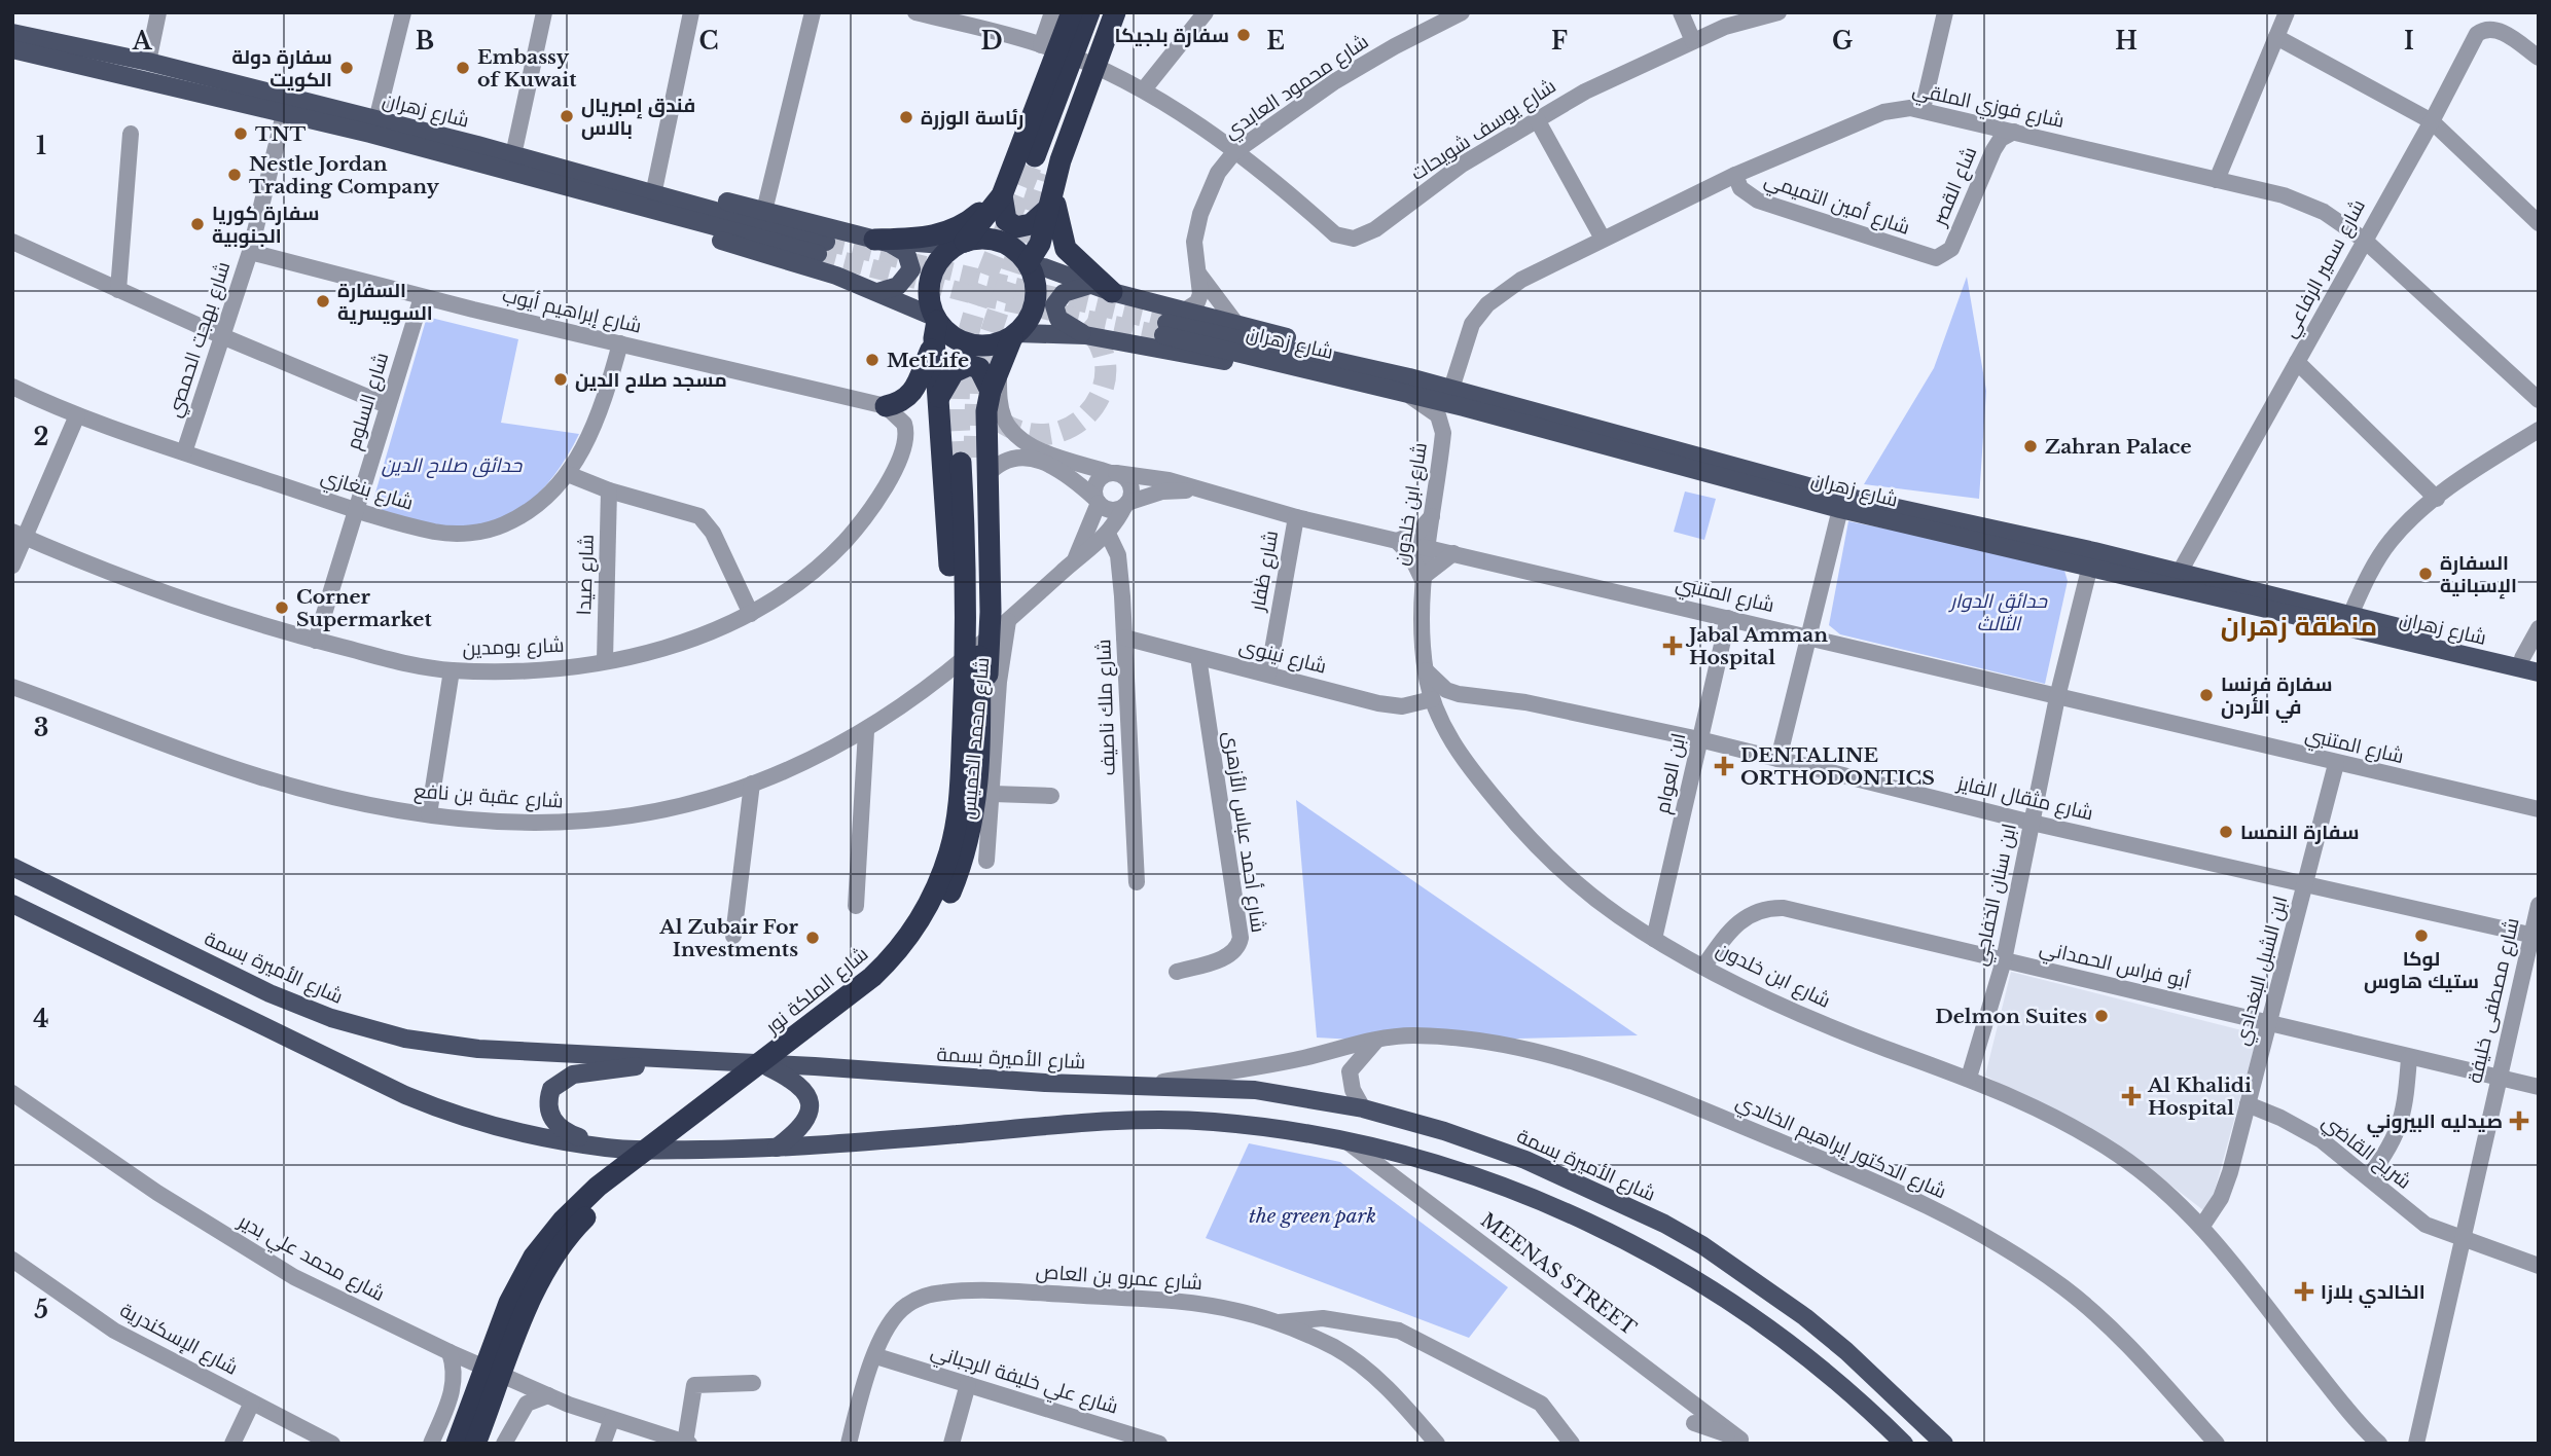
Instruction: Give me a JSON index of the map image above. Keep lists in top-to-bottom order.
{
  "streets": {
    "highway": ["شارع الملكة نور"],
    "main road": ["شارع زهران", "شارع الأميرة بسمة"],
    "street": [
      "شارع محمود العابدي",
      "شارع فوزي الملقي",
      "شارع يوسف شويحات",
      "شاع القصر",
      "شارع أمين التميمي",
      "شارع سمير الرفاعي",
      "شارع إبراهيم أيوب",
      "شارع بهجت الحمصي",
      "شارع السلوم",
      "شارع بنغازي",
      "شارع ابن خلدون",
      "شارع ظفار",
      "شارع صيدا",
      "شارع المتنبي",
      "شارع بومدين",
      "شارع نينوى",
      "شارع ملك ناصيف",
      "شارع محمد الخميس",
      "ابن العوام",
      "شارع عقبة بن نافع",
      "شارع مثقال الفايز",
      "شارع أحمد عباس الأزهرى",
      "ابن سنان الخفاجي",
      "أبو فراس الحمداني",
      "ابن الشبل البغدادي",
      "شارع مصطفى خليفة",
      "شارع الدكتور إبراهيم الخالدي",
      "شريح القاضي",
      "شارع محمد علي بدير",
      "MEENAS STREET",
      "شارع عمرو بن العاص",
      "شارع الإسكندرية",
      "شارع علي خليفة الرجباني"
    ]
  },
  "crossings": [
    ["شارع محمود العابدي", "شارع يوسف شويحات"],
    ["شارع فوزي الملقي", "شارع زهران"],
    ["شارع فوزي الملقي", "شاع القصر"],
    ["شارع فوزي الملقي", "شارع أمين التميمي"],
    ["شارع فوزي الملقي", "شارع سمير الرفاعي"],
    ["شارع زهران", "شارع سمير الرفاعي"],
    ["شارع زهران", "شارع بهجت الحمصي"],
    ["شارع زهران", "شارع ابن خلدون"],
    ["شارع زهران", "ابن سنان الخفاجي"],
    ["شاع القصر", "شارع أمين التميمي"],
    ["شارع إبراهيم أيوب", "شارع بهجت الحمصي"],
    ["شارع إبراهيم أيوب", "شارع السلوم"],
    ["شارع إبراهيم أيوب", "شارع بنغازي"],
    ["شارع إبراهيم أيوب", "شارع بومدين"],
    ["شارع بهجت الحمصي", "شارع بنغازي"],
    ["شارع السلوم", "شارع بنغازي"],
    ["شارع السلوم", "شارع بومدين"],
    ["شارع ابن خلدون", "شارع المتنبي"],
    ["شارع ابن خلدون", "شارع نينوى"],
    ["شارع ابن خلدون", "ابن العوام"],
    ["شارع ابن خلدون", "شارع مثقال الفايز"],
    ["شارع ابن خلدون", "ابن سنان الخفاجي"],
    ["شارع ابن خلدون", "أبو فراس الحمداني"],
    ["شارع ابن خلدون", "ابن الشبل البغدادي"],
    ["شارع ظفار", "شارع المتنبي"],
    ["شارع ظفار", "شارع نينوى"],
    ["شارع صيدا", "شارع بومدين"],
    ["شارع المتنبي", "ابن العوام"],
    ["شارع المتنبي", "شارع عقبة بن نافع"],
    ["شارع المتنبي", "ابن سنان الخفاجي"],
    ["شارع المتنبي", "ابن الشبل البغدادي"],
    ["شارع نينوى", "شارع ملك ناصيف"],
    ["شارع نينوى", "شارع أحمد عباس الأزهرى"],
    ["شارع ملك ناصيف", "شارع عقبة بن نافع"],
    ["شارع محمد الخميس", "شارع عقبة بن نافع"],
    ["ابن العوام", "شارع مثقال الفايز"],
    ["شارع مثقال الفايز", "ابن سنان الخفاجي"],
    ["شارع مثقال الفايز", "ابن الشبل البغدادي"],
    ["شارع مثقال الفايز", "شارع مصطفى خليفة"],
    ["ابن سنان الخفاجي", "أبو فراس الحمداني"],
    ["أبو فراس الحمداني", "ابن الشبل البغدادي"],
    ["أبو فراس الحمداني", "شارع مصطفى خليفة"],
    ["شارع الأميرة بسمة", "شارع الدكتور إبراهيم الخالدي"],
    ["ابن الشبل البغدادي", "شريح القاضي"],
    ["شارع مصطفى خليفة", "شريح القاضي"],
    ["شارع عمرو بن العاص", "شارع علي خليفة الرجباني"]
  ],
  "districts": ["منطقة زهران"],
  "parks": ["حدائق صلاح الدين", "حدائق الدوار الثالث", "the green park"],
  "places": {
    "other": [
      "سفارة بلجيكا",
      "سفارة دولة الكويت",
      "Embassy of Kuwait",
      "فندق إمبريال بالاس",
      "رئاسة الوزرة",
      "TNT",
      "Nestle Jordan Trading Company",
      "سفارة كوريا الجنوبية",
      "السفارة السويسرية",
      "MetLife",
      "مسجد صلاح الدين",
      "Zahran Palace",
      "السفارة الإسبانية",
      "Corner Supermarket",
      "سفارة فرنسا في الأردن",
      "سفارة النمسا",
      "لوكا ستيك هاوس",
      "Al Zubair For Investments",
      "Delmon Suites"
    ],
    "health": [
      "Jabal Amman Hospital",
      "DENTALINE ORTHODONTICS",
      "Al Khalidi Hospital",
      "صيدليه البيروني",
      "الخالدي بلازا"
    ]
  },
  "grid": {
    "columns": [
      "A",
      "B",
      "C",
      "D",
      "E",
      "F",
      "G",
      "H",
      "I"
    ],
    "rows": [
      "1",
      "2",
      "3",
      "4",
      "5"
    ]
  }
}
